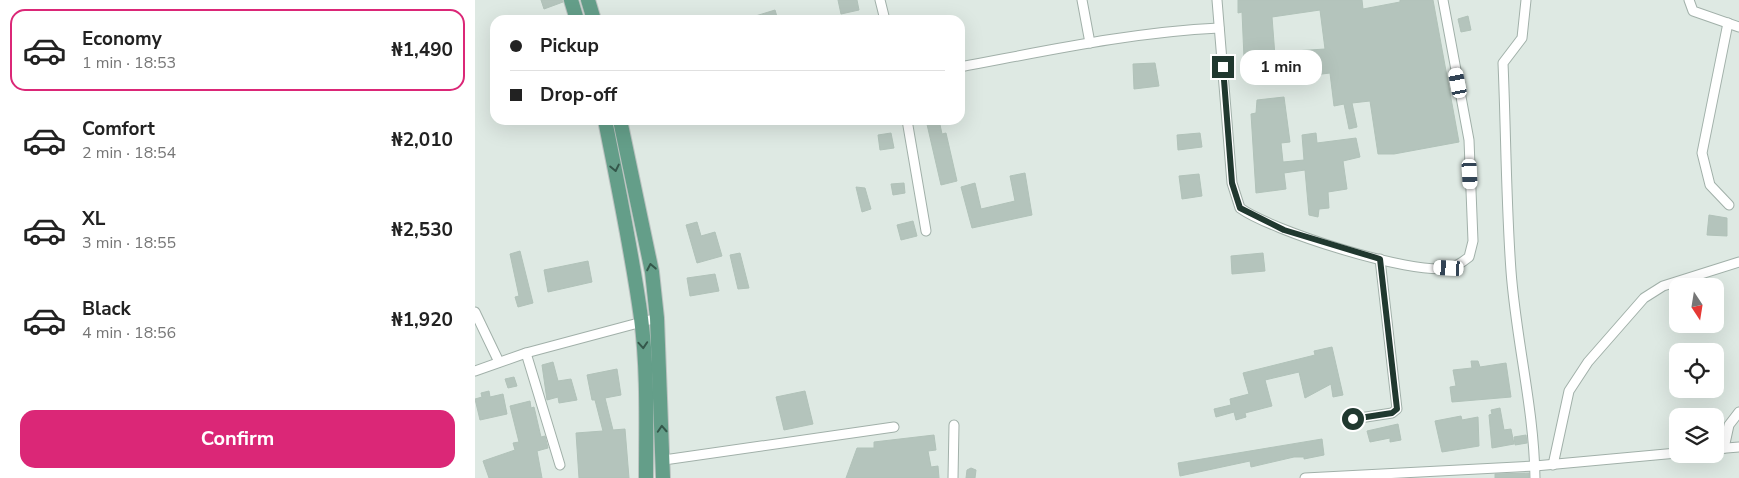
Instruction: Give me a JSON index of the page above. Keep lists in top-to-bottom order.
{
  "north": "bottom",
  "page": {
    "list": [
      {
        "name": "Economy",
        "note": "1 min · 18:53",
        "value": "₦1,490"
      },
      {
        "name": "Comfort",
        "note": "2 min · 18:54",
        "value": "₦2,010"
      },
      {
        "name": "XL",
        "note": "3 min · 18:55",
        "value": "₦2,530"
      },
      {
        "name": "Black",
        "note": "4 min · 18:56",
        "value": "₦1,920"
      }
    ],
    "banner": ["Pickup", "Drop-off"],
    "bubble": "1 min",
    "buttons": "Confirm"
  }
}
